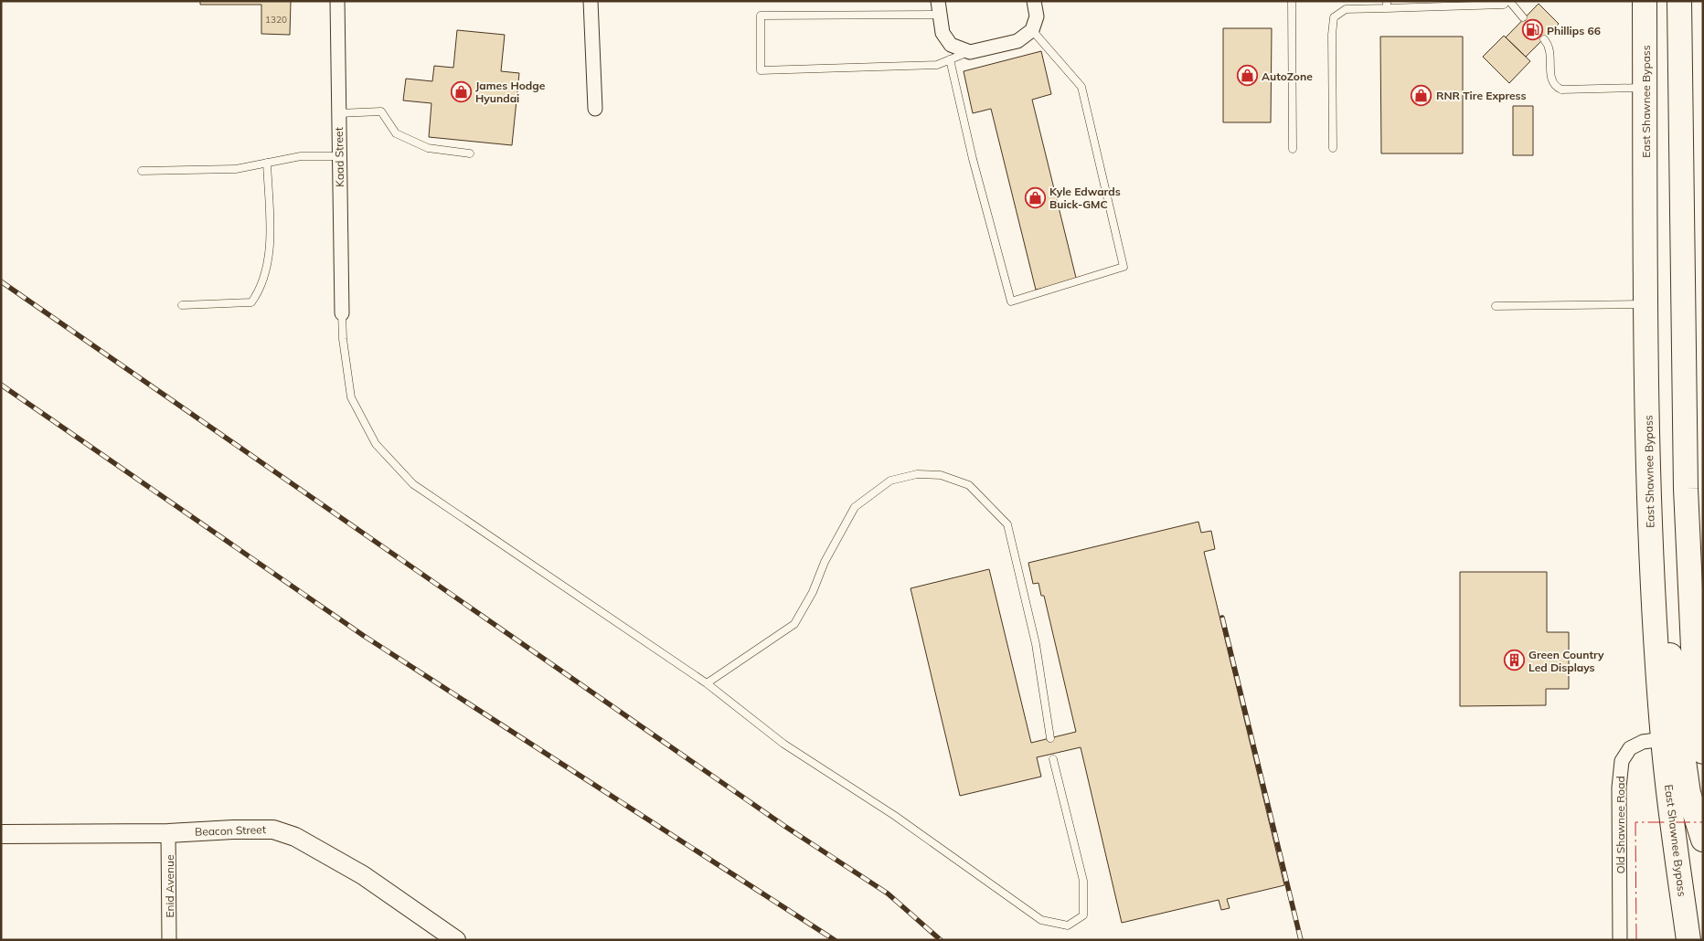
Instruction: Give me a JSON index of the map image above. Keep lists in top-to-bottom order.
{
  "streets": {
    "highway": ["East Shawnee Bypass"],
    "street": [
      "Kaad Street",
      "Old Shawnee Road",
      "Beacon Street",
      "Enid Avenue"
    ]
  },
  "crossings": [
    ["East Shawnee Bypass", "Old Shawnee Road"],
    ["Beacon Street", "Enid Avenue"]
  ],
  "places": {
    "fuel station": ["Phillips 66"],
    "shop": [
      "AutoZone",
      "James Hodge Hyundai",
      "RNR Tire Express",
      "Kyle Edwards Buick-GMC"
    ],
    "building": ["Green Country Led Displays"]
  },
  "house_numbers": ["1320"]
}
